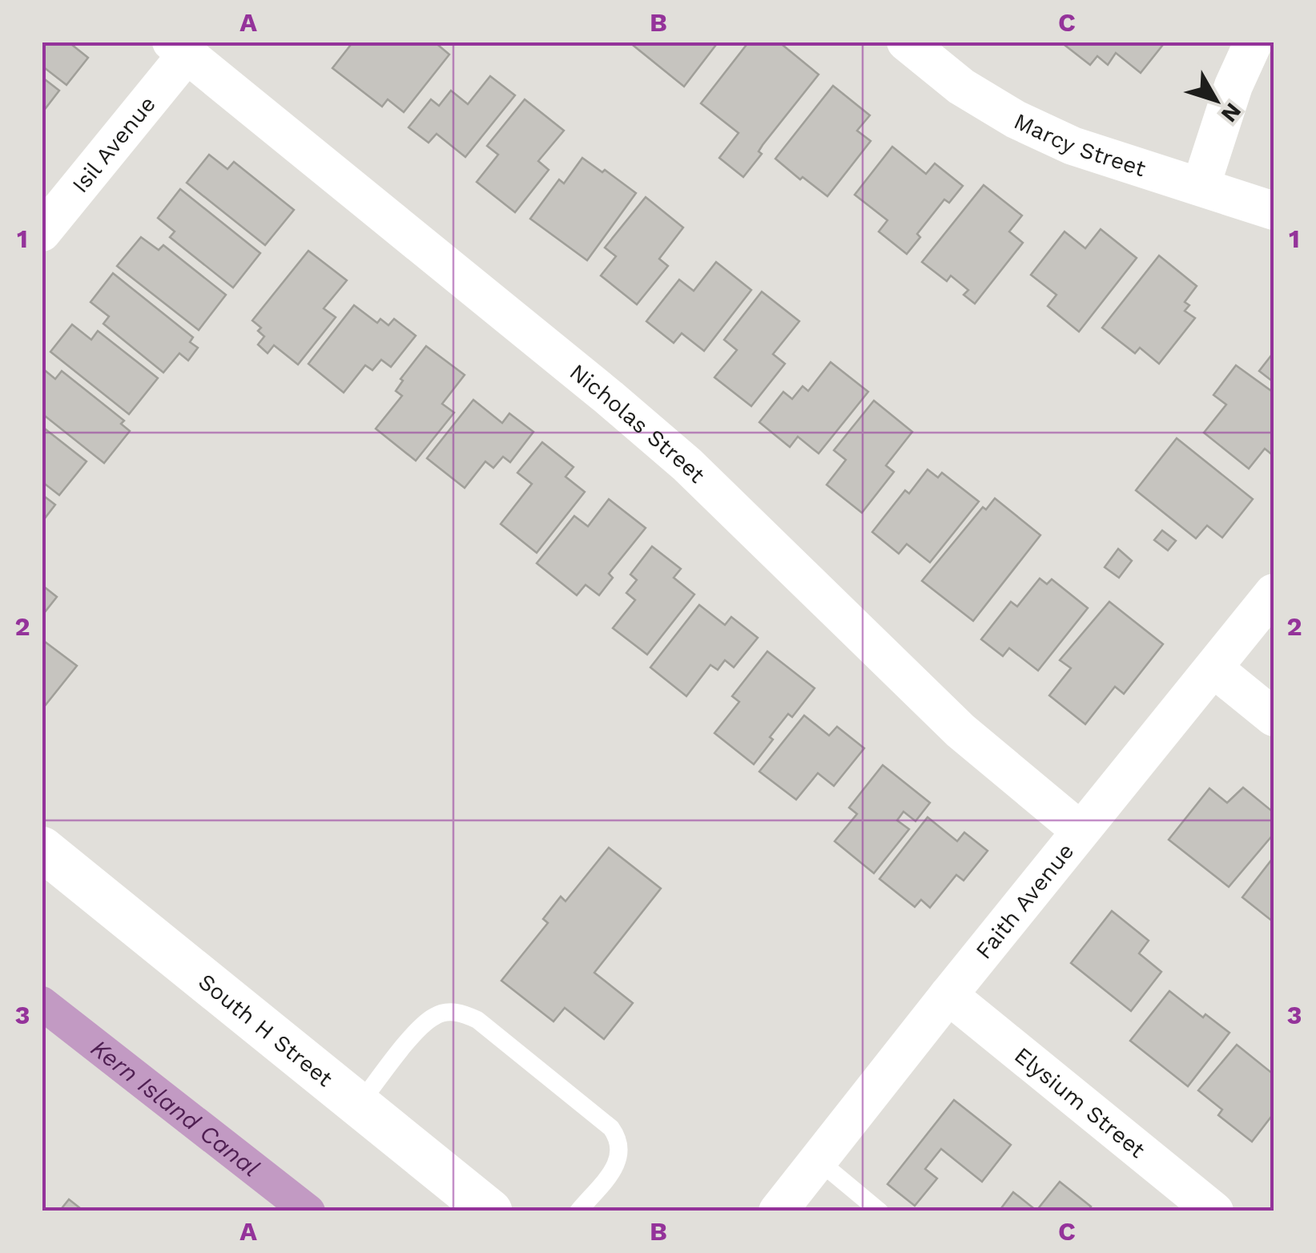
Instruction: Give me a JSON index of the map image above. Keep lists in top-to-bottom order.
{
  "streets": {
    "street": [
      "Isil Avenue",
      "Marcy Street",
      "Nicholas Street",
      "Faith Avenue",
      "South H Street",
      "Elysium Street"
    ]
  },
  "crossings": [
    ["Isil Avenue", "Nicholas Street"],
    ["Nicholas Street", "Faith Avenue"],
    ["Faith Avenue", "Elysium Street"]
  ],
  "water": ["Kern Island Canal"],
  "north": "bottom right",
  "grid": {
    "columns": ["A", "B", "C"],
    "rows": ["1", "2", "3"]
  }
}
